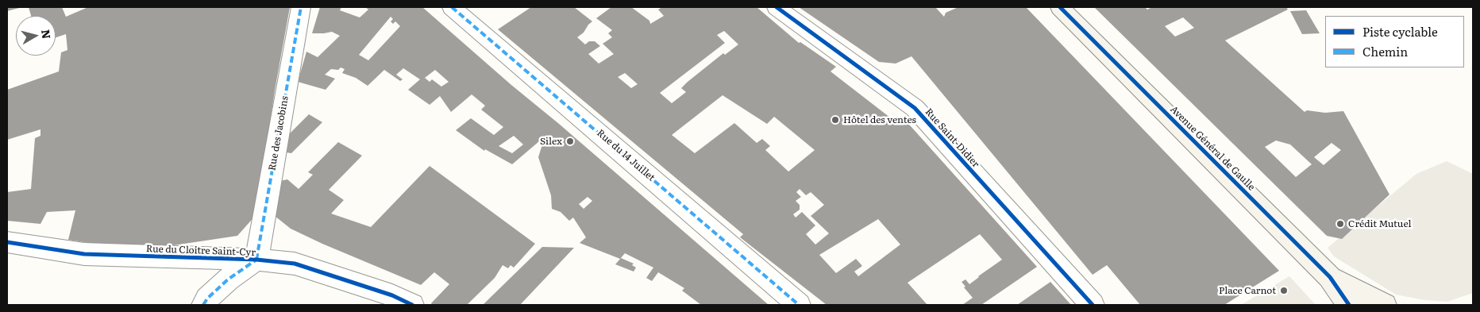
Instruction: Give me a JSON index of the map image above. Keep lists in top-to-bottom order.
{
  "streets": {
    "street": [
      "Rue des Jacobins",
      "Rue Saint-Didier",
      "Avenue Général de Gaulle",
      "Rue du 14 Juillet",
      "Rue du Cloitre Saint-Cyr"
    ]
  },
  "crossings": [
    ["Rue des Jacobins", "Rue du Cloitre Saint-Cyr"]
  ],
  "places": [
    "Hôtel des ventes",
    "Silex",
    "Crédit Mutuel",
    "Place Carnot"
  ],
  "legend": ["Piste cyclable", "Chemin"],
  "north": "right"
}
